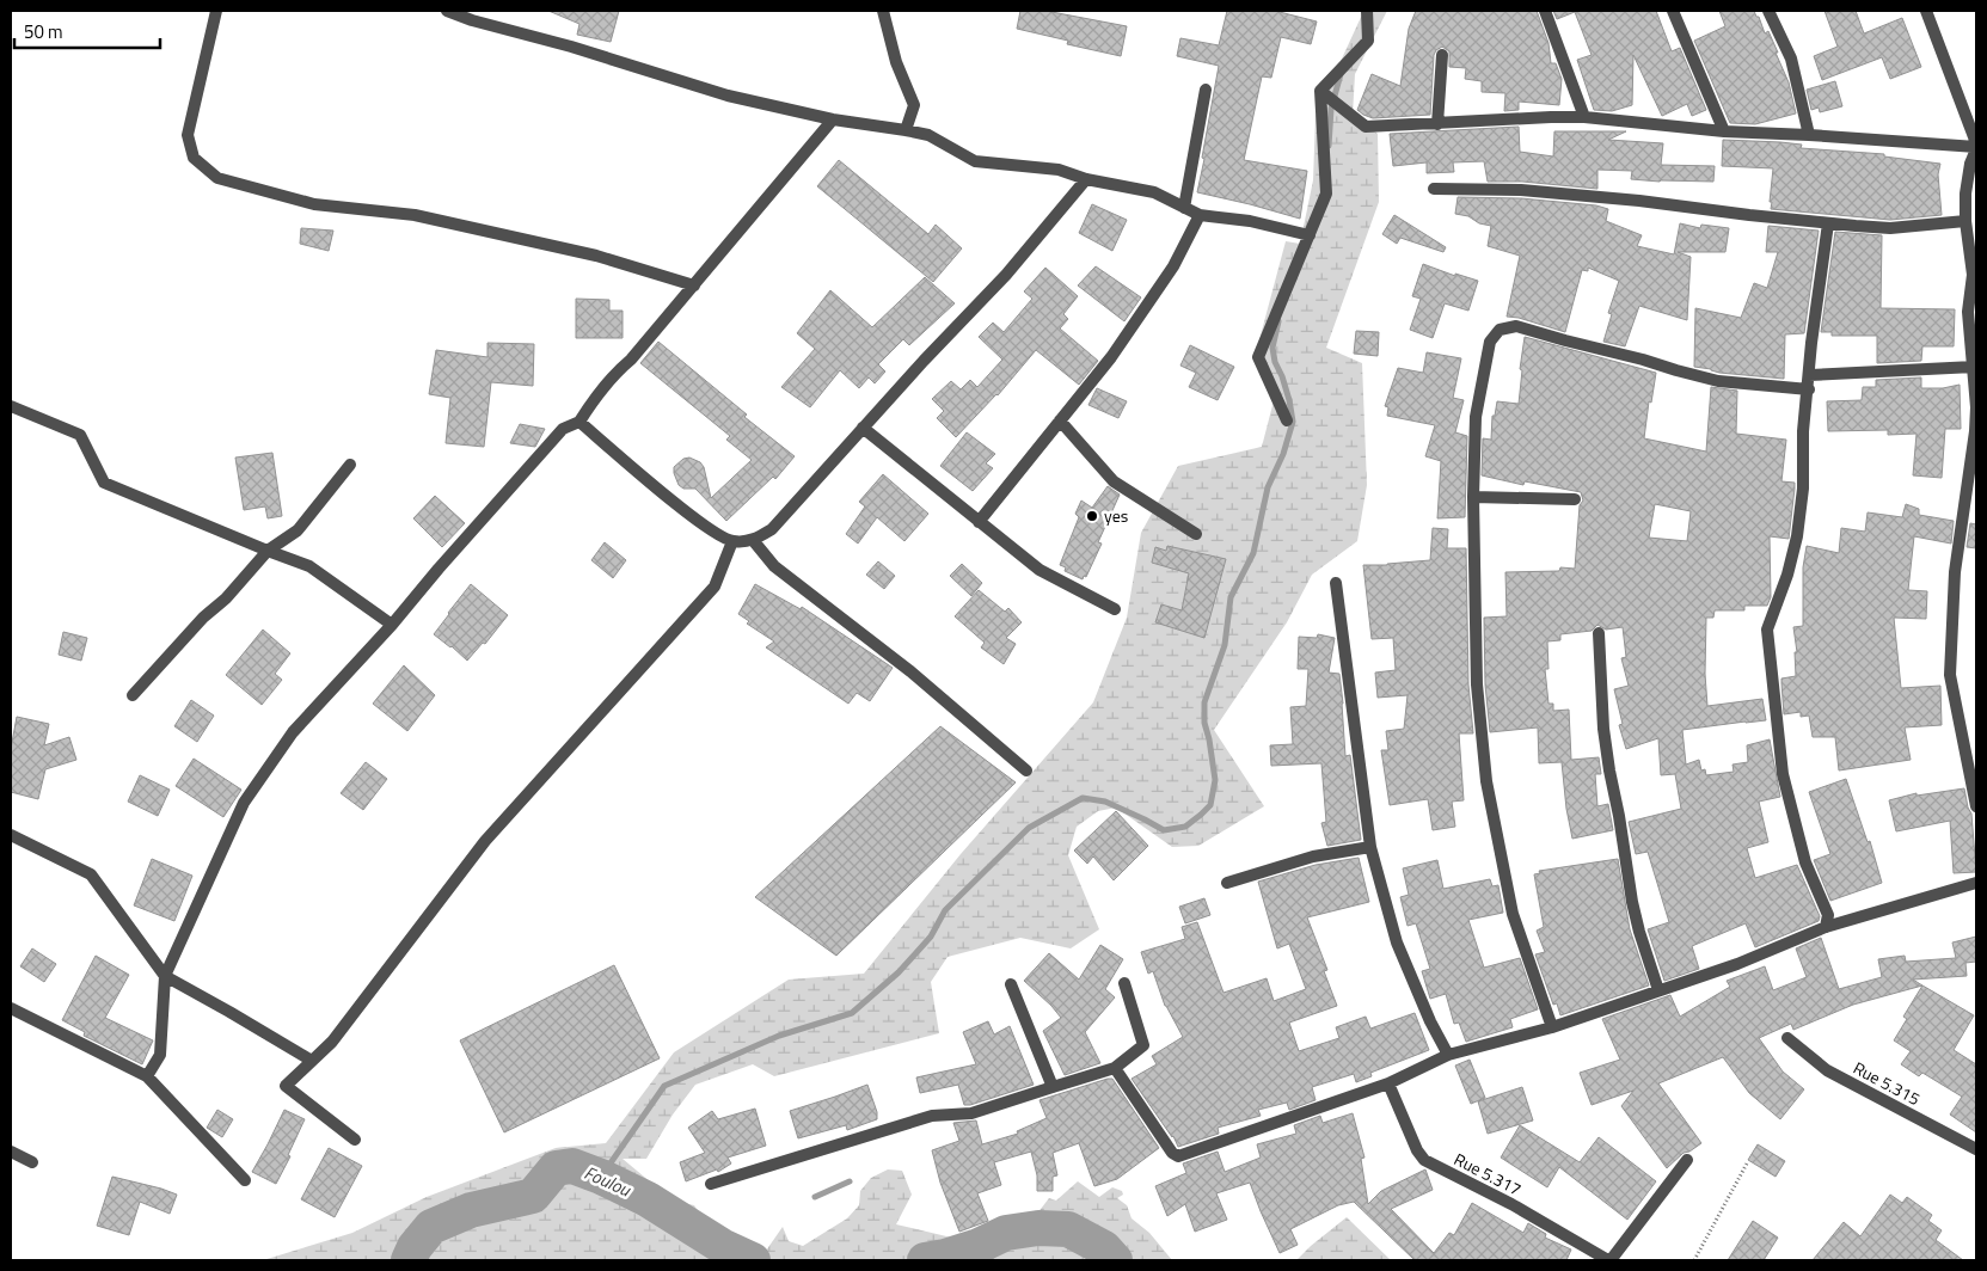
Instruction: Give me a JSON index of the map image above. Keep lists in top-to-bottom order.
{
  "streets": {
    "street": ["Rue 5.315", "Rue 5.317"]
  },
  "water": ["Foulou"],
  "places": ["yes"],
  "scale_bar": "50 m"
}
